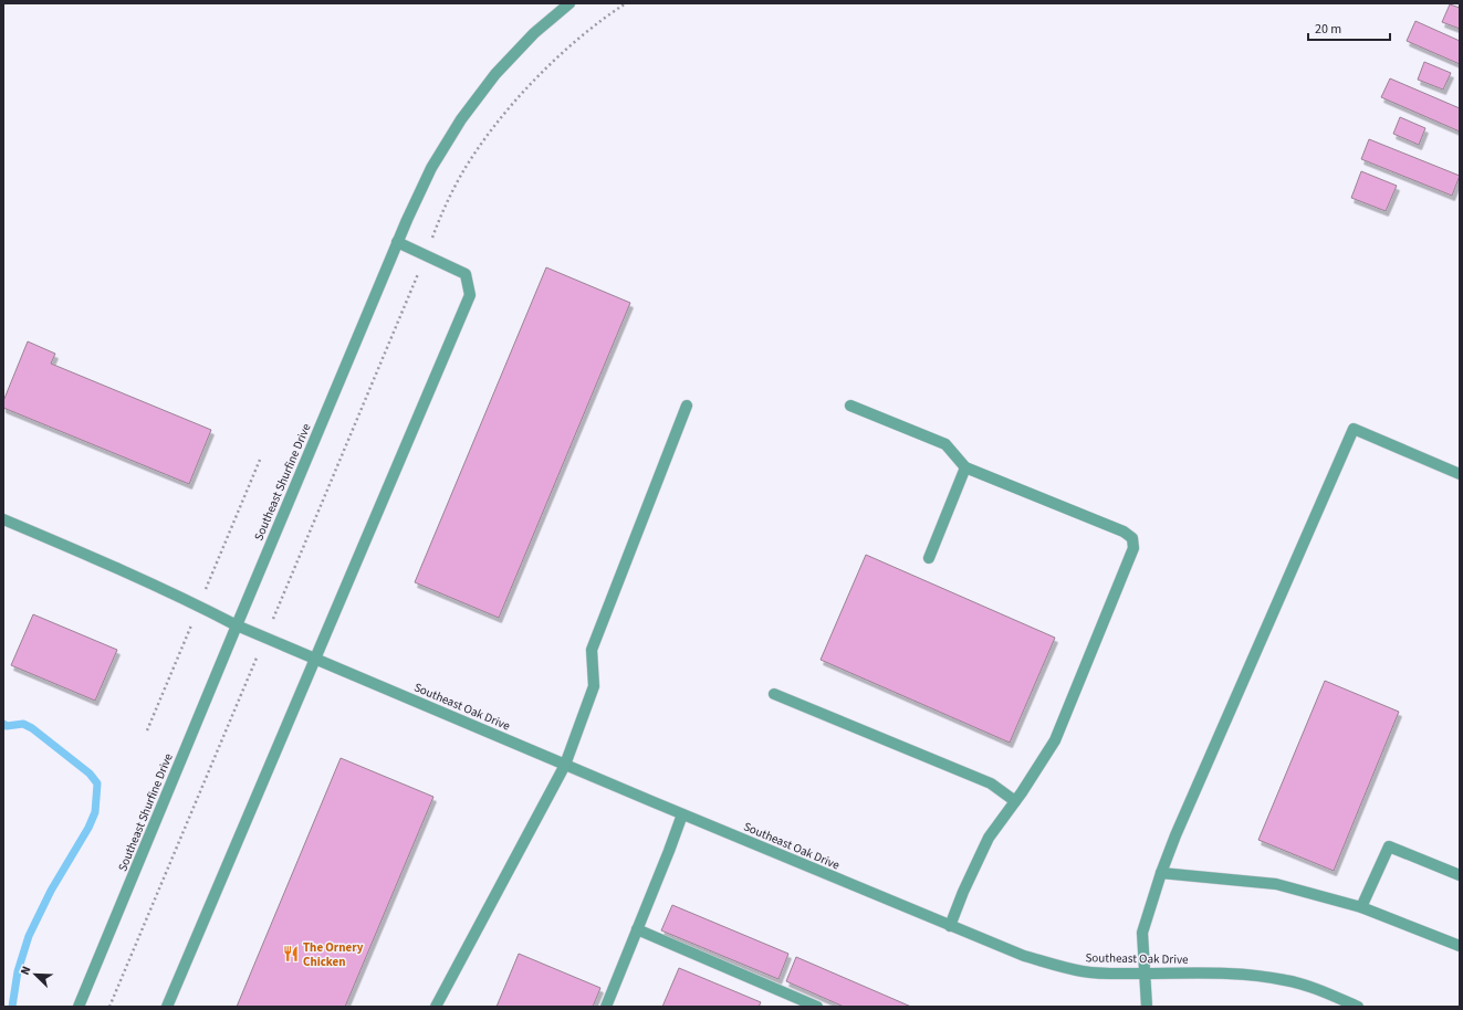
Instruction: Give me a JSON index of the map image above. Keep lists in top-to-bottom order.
{
  "streets": {
    "street": ["Southeast Shurfine Drive", "Southeast Oak Drive"]
  },
  "crossings": [
    ["Southeast Shurfine Drive", "Southeast Oak Drive"]
  ],
  "places": {
    "restaurant": ["The Ornery Chicken"]
  },
  "scale_bar": "20 m",
  "north": "top left"
}
